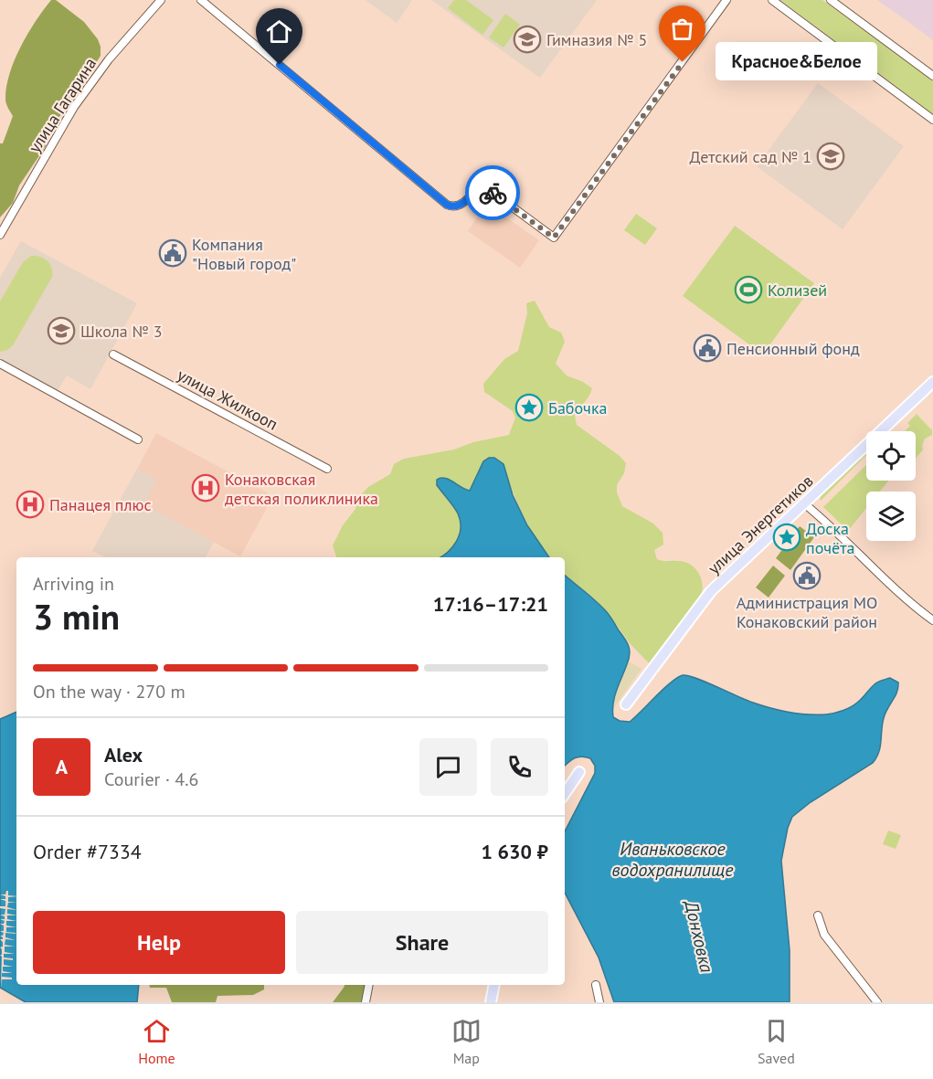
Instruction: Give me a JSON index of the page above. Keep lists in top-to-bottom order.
{
  "streets": {
    "main road": ["улица Энергетиков"],
    "street": ["улица Гагарина", "улица Жилкооп"]
  },
  "water": ["Иваньковское водохранилище", "Донховка"],
  "places": {
    "school or university": ["Гимназия № 5", "Детский сад № 1", "Школа № 3"],
    "other": ["Красное&Белое"],
    "public building": ["Компания \"Новый город\"", "Пенсионный фонд", "Администрация МО Конаковский район"],
    "sports": ["Колизей"],
    "place": ["Бабочка", "Доска почёта"],
    "hospital": ["Конаковская детская поликлиника", "Панацея плюс"]
  },
  "page": {
    "bubble": "Красное&Белое",
    "heading": ["3 min", "Arriving in", "17:16–17:21"],
    "panel": [
      "Alex",
      "Courier · 4.6",
      "Order #7334",
      "1 630 ₽"
    ],
    "bar": "On the way · 270 m",
    "round": "A",
    "buttons": ["Help", "Share"],
    "tabs": ["Home", "Map", "Saved"]
  }
}
